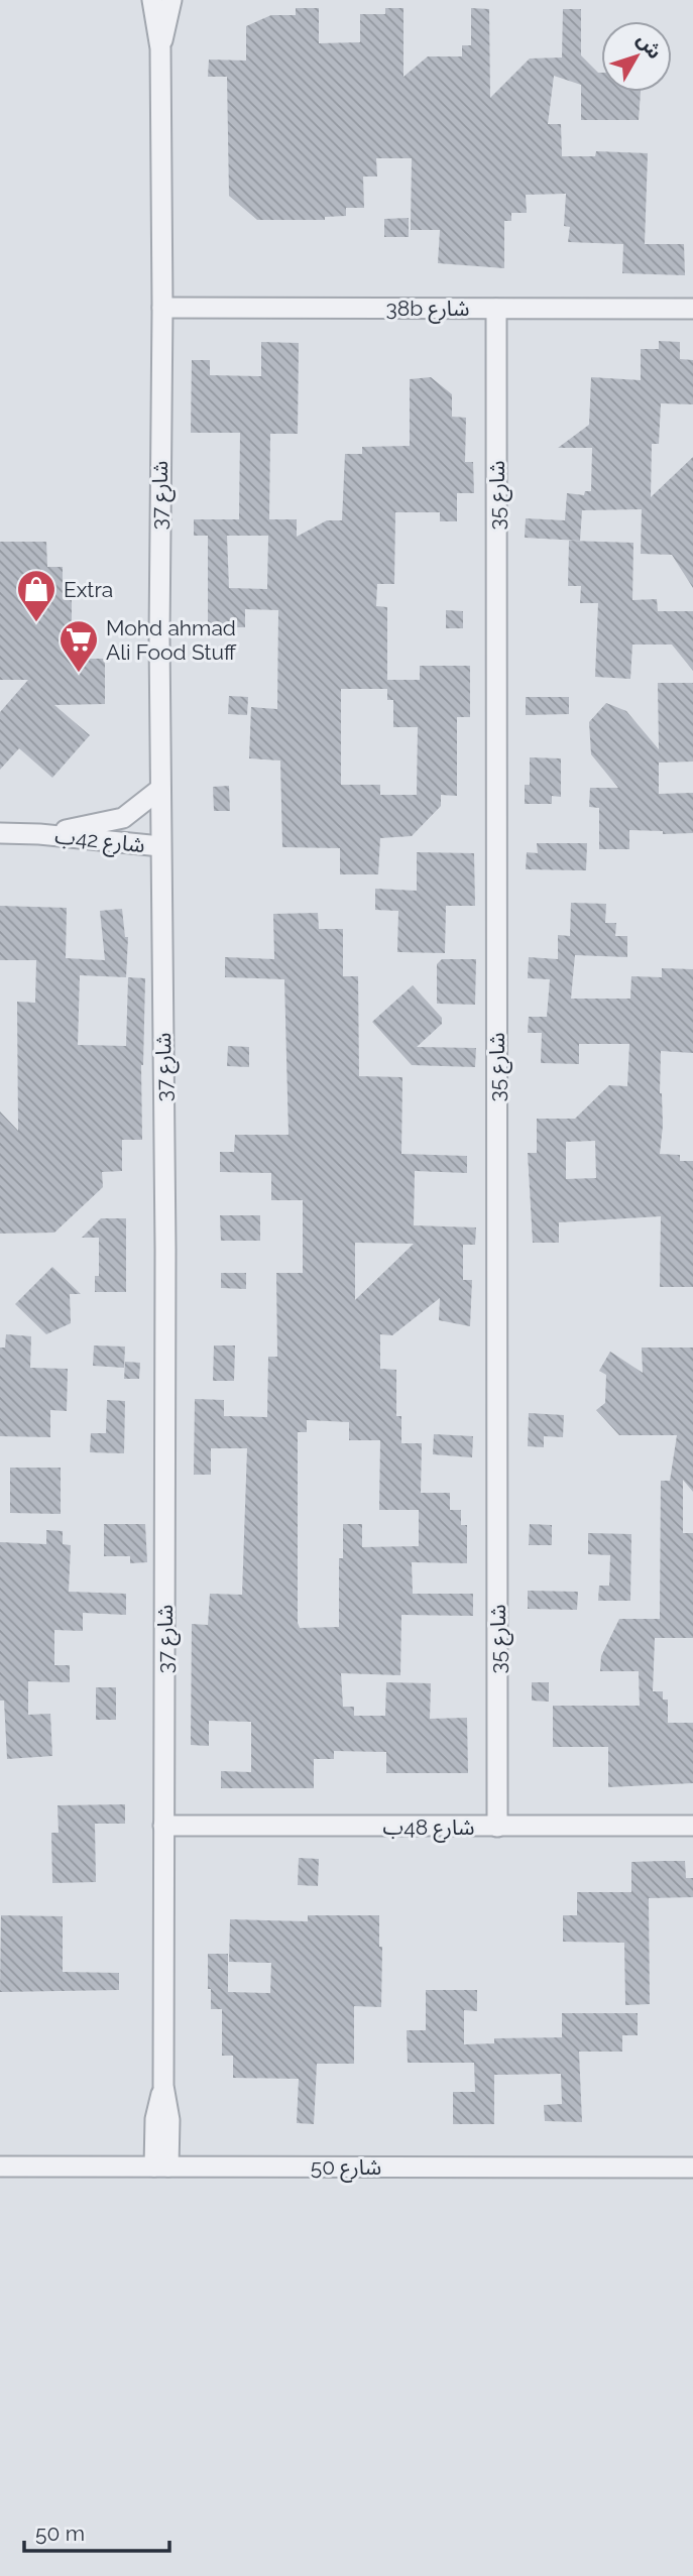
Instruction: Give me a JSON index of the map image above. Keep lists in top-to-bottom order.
{
  "streets": {
    "street": [
      "38b شارع",
      "شارع 37",
      "شارع 35",
      "شارع 42ب",
      "شارع 48ب",
      "شارع 50"
    ]
  },
  "crossings": [
    ["38b شارع", "شارع 37"],
    ["38b شارع", "شارع 35"],
    ["شارع 37", "شارع 42ب"],
    ["شارع 37", "شارع 48ب"],
    ["شارع 37", "شارع 50"],
    ["شارع 35", "شارع 48ب"]
  ],
  "places": {
    "shop": ["Extra"],
    "supermarket": ["Mohd ahmad Ali Food Stuff"]
  },
  "scale_bar": "50 m",
  "north": "top right"
}
